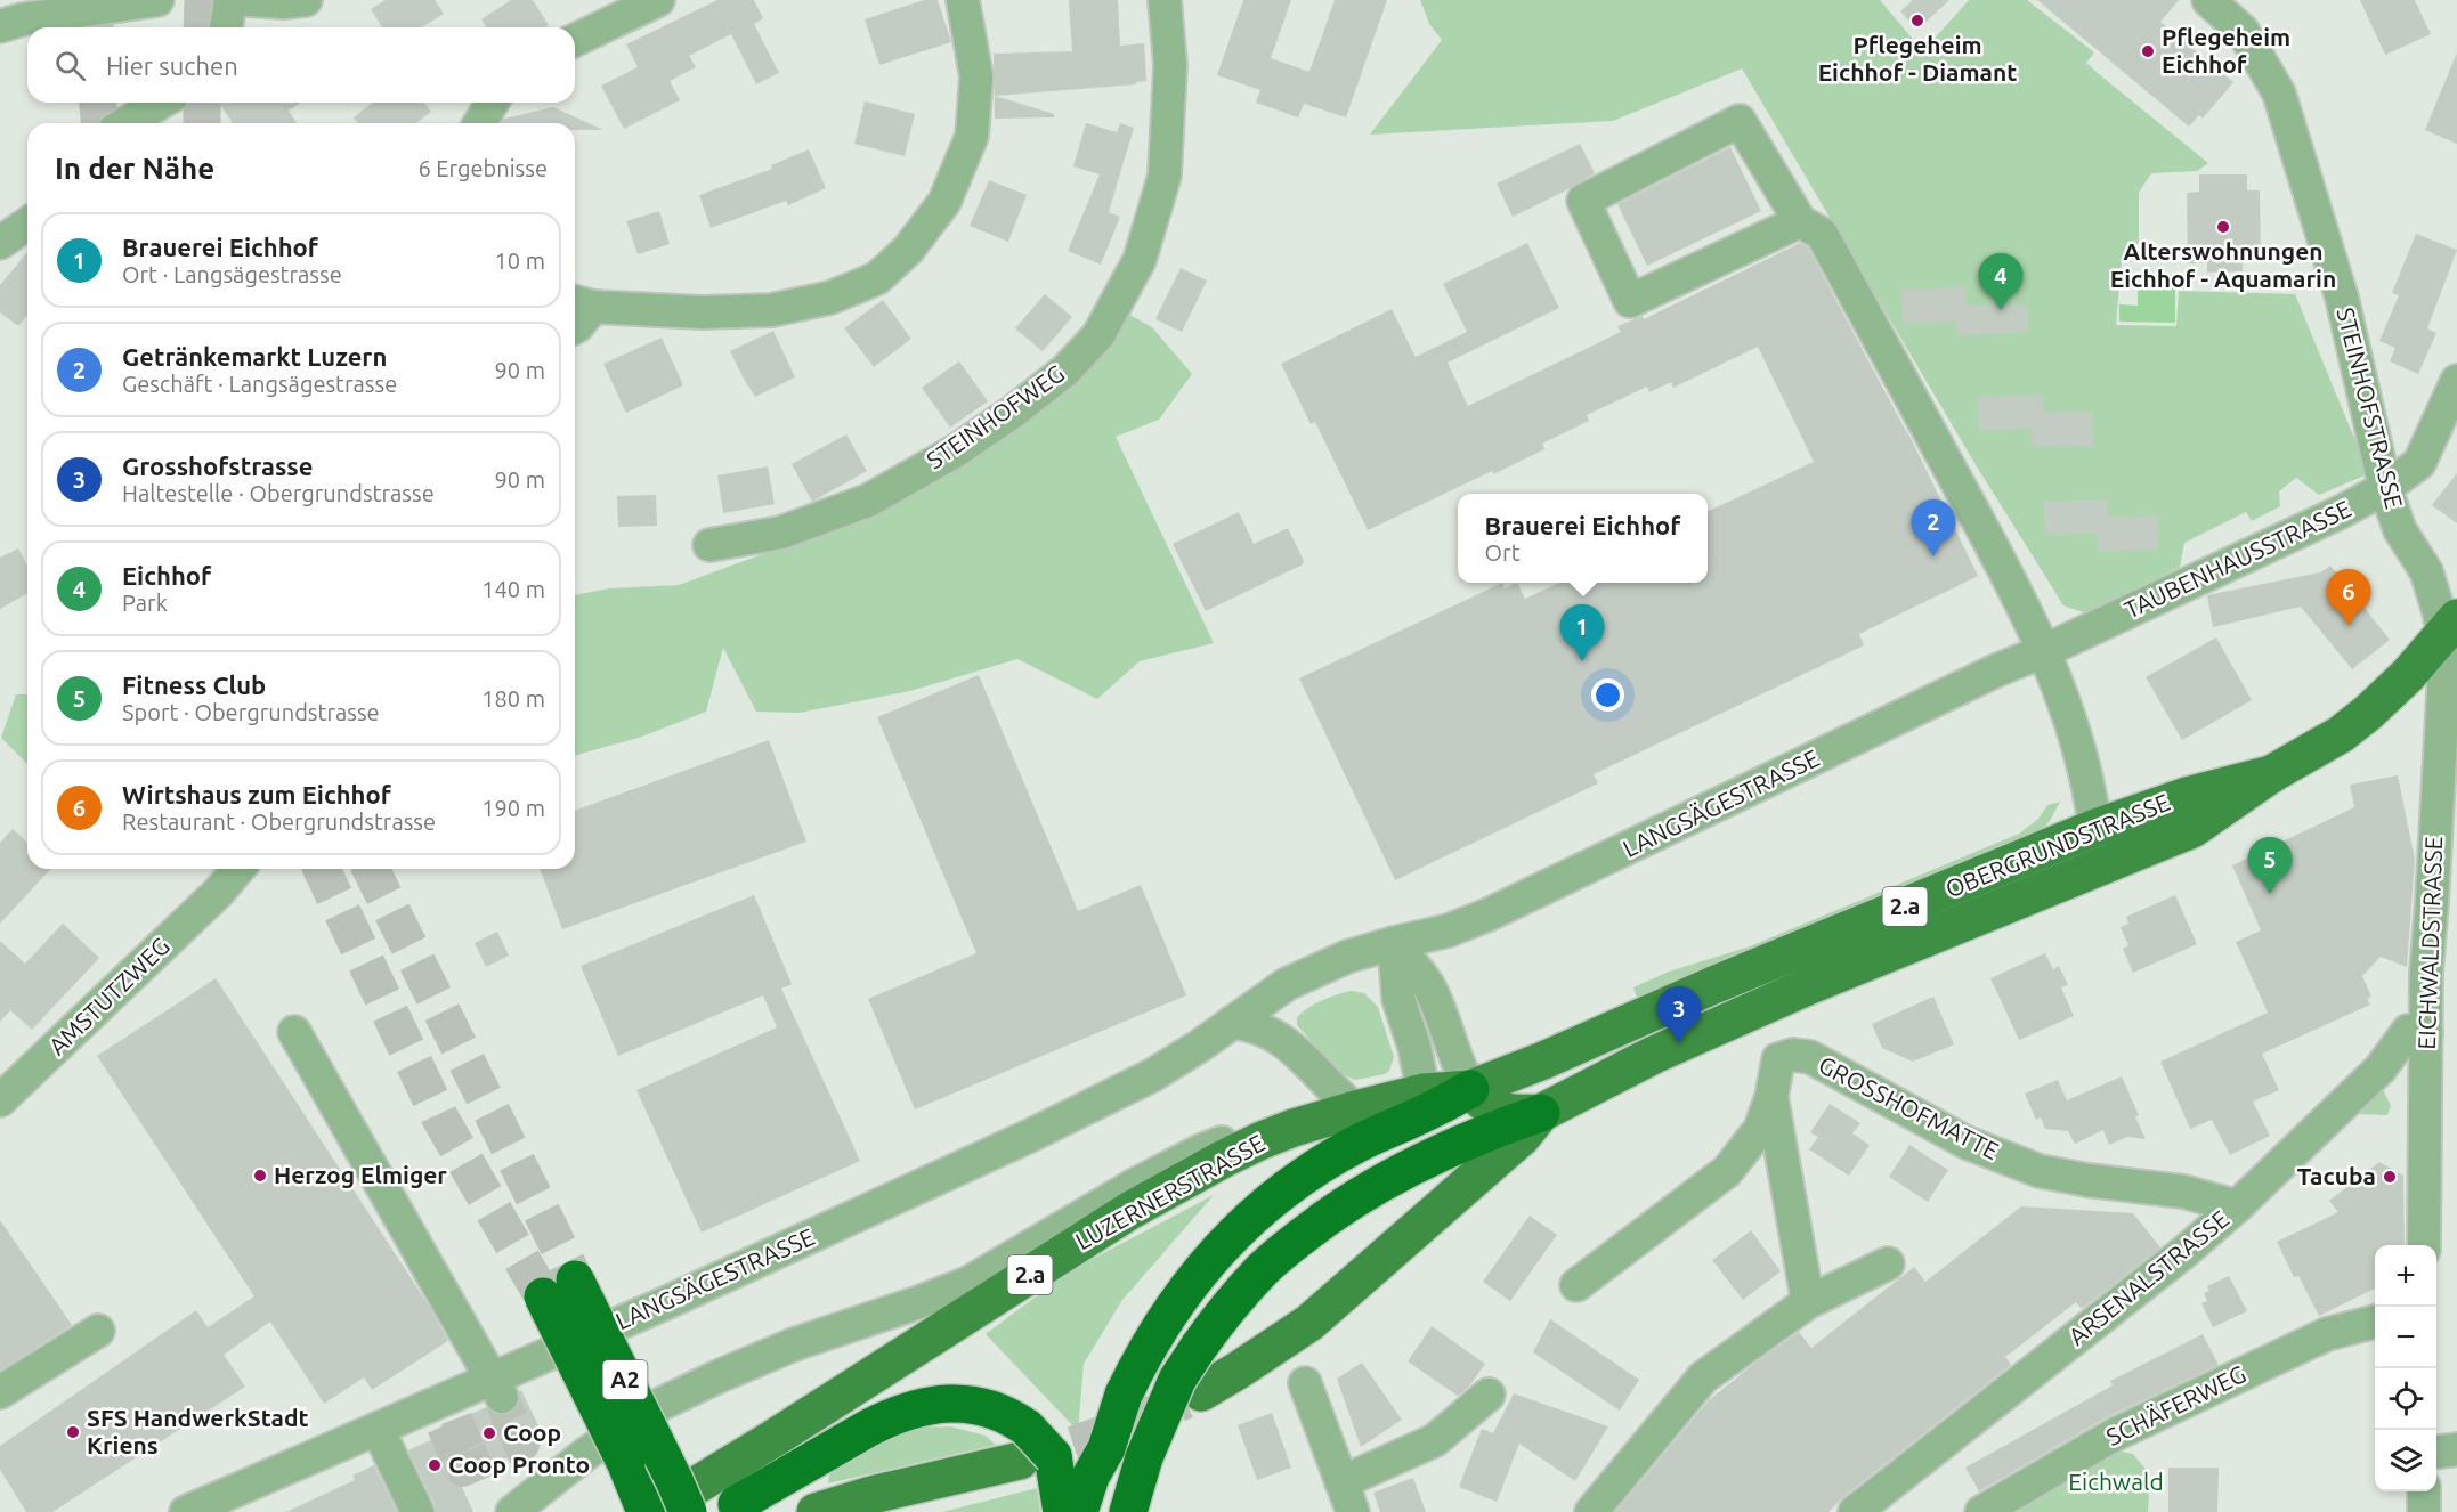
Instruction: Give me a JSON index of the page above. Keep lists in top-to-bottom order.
{
  "streets": {
    "highway": ["A2"],
    "main road": ["OBERGRUNDSTRASSE", "2.a", "LUZERNERSTRASSE"],
    "street": [
      "STEINHOFSTRASSE",
      "STEINHOFWEG",
      "TAUBENHAUSSTRASSE",
      "LANGSÄGESTRASSE",
      "EICHWALDSTRASSE",
      "AMSTUTZWEG",
      "GROSSHOFMATTE",
      "ARSENALSTRASSE",
      "SCHÄFERWEG"
    ]
  },
  "crossings": [
    ["STEINHOFSTRASSE", "TAUBENHAUSSTRASSE"],
    ["STEINHOFSTRASSE", "OBERGRUNDSTRASSE"],
    ["STEINHOFSTRASSE", "EICHWALDSTRASSE"],
    ["TAUBENHAUSSTRASSE", "LANGSÄGESTRASSE"],
    ["OBERGRUNDSTRASSE", "2.a"],
    ["OBERGRUNDSTRASSE", "EICHWALDSTRASSE"],
    ["EICHWALDSTRASSE", "ARSENALSTRASSE"],
    ["GROSSHOFMATTE", "ARSENALSTRASSE"]
  ],
  "parks": ["Eichwald"],
  "places": [
    "Pflegeheim Eichhof - Diamant",
    "Pflegeheim Eichhof",
    "Alterswohnungen Eichhof - Aquamarin",
    "Herzog Elmiger",
    "Tacuba",
    "SFS HandwerkStadt Kriens",
    "Coop",
    "Coop Pronto"
  ],
  "page": {
    "search": "Hier suchen",
    "heading": ["In der Nähe", "6 Ergebnisse"],
    "list": [
      {
        "mark": "1",
        "name": "Brauerei Eichhof",
        "note": "Ort · Langsägestrasse",
        "value": "10 m"
      },
      {
        "mark": "2",
        "name": "Getränkemarkt Luzern",
        "note": "Geschäft · Langsägestrasse",
        "value": "90 m"
      },
      {
        "mark": "3",
        "name": "Grosshofstrasse",
        "note": "Haltestelle · Obergrundstrasse",
        "value": "90 m"
      },
      {
        "mark": "4",
        "name": "Eichhof",
        "note": "Park",
        "value": "140 m"
      },
      {
        "mark": "5",
        "name": "Fitness Club",
        "note": "Sport · Obergrundstrasse",
        "value": "180 m"
      },
      {
        "mark": "6",
        "name": "Wirtshaus zum Eichhof",
        "note": "Restaurant · Obergrundstrasse",
        "value": "190 m"
      }
    ],
    "pins": [
      "4",
      "2",
      "6",
      "1",
      "5",
      "3"
    ],
    "popup": ["Brauerei Eichhof", "Ort"],
    "map_buttons": ["+", "−"]
  }
}
